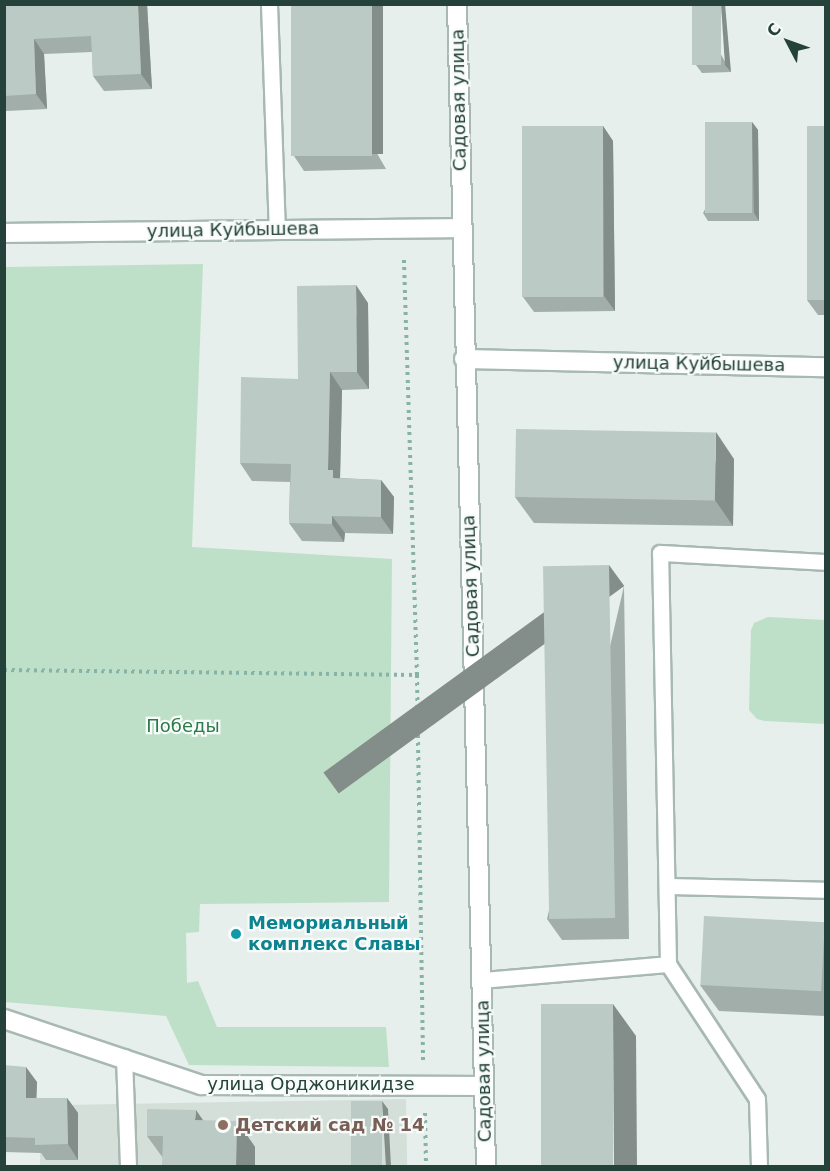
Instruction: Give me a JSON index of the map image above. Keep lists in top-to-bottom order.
{
  "streets": {
    "street": ["Садовая улица", "улица Куйбышева", "улица Орджоникидзе"]
  },
  "crossings": [
    ["Садовая улица", "улица Куйбышева"],
    ["Садовая улица", "улица Орджоникидзе"]
  ],
  "parks": ["Победы"],
  "places": ["Мемориальный комплекс Славы", "Детский сад № 14"],
  "north": "top left"
}
